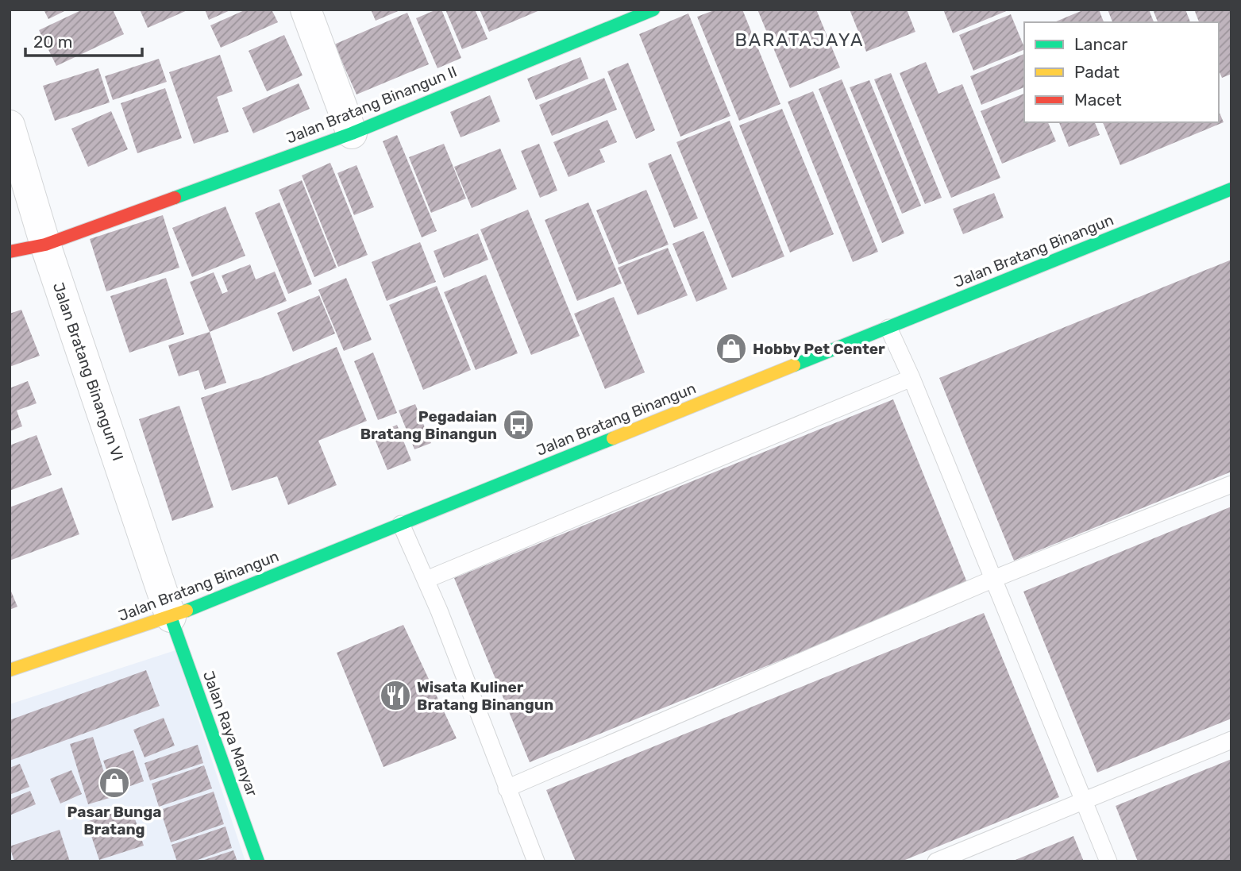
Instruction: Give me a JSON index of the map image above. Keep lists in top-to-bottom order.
{
  "streets": {
    "street": [
      "Jalan Bratang Binangun II",
      "Jalan Bratang Binangun",
      "Jalan Bratang Binangun VI",
      "Jalan Raya Manyar"
    ]
  },
  "crossings": [
    ["Jalan Bratang Binangun II", "Jalan Bratang Binangun VI"],
    ["Jalan Bratang Binangun", "Jalan Bratang Binangun VI"],
    ["Jalan Bratang Binangun", "Jalan Raya Manyar"],
    ["Jalan Bratang Binangun VI", "Jalan Raya Manyar"]
  ],
  "districts": ["BARATAJAYA"],
  "places": {
    "shop": ["Hobby Pet Center", "Pasar Bunga Bratang"],
    "bus stop": ["Pegadaian Bratang Binangun"],
    "restaurant": ["Wisata Kuliner Bratang Binangun"]
  },
  "legend": ["Lancar", "Padat", "Macet"],
  "scale_bar": "20 m"
}
